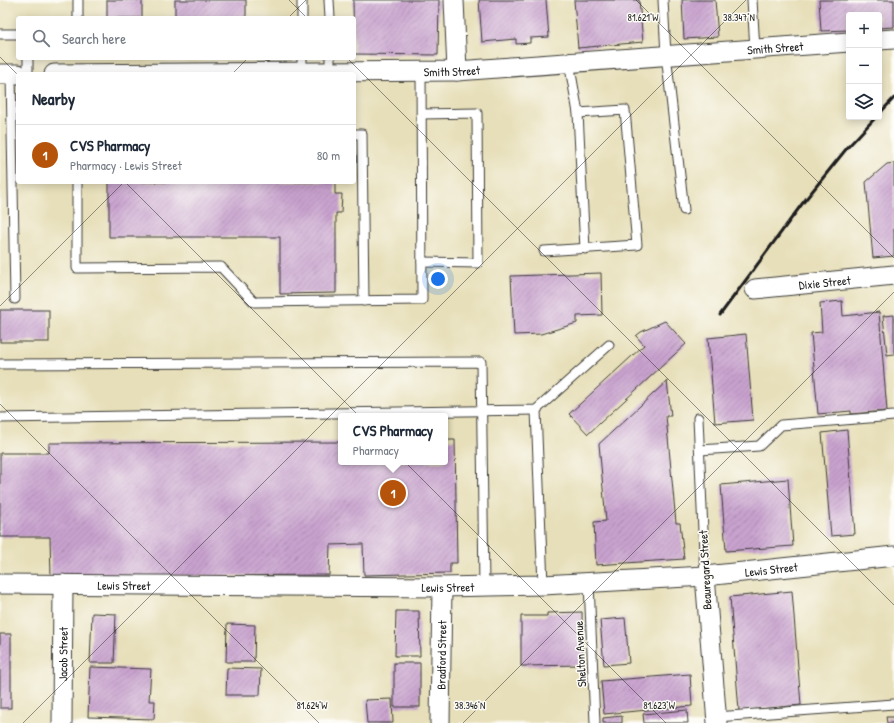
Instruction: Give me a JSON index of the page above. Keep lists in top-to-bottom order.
{
  "streets": {
    "street": [
      "Smith Street",
      "Dixie Street",
      "Lewis Street",
      "Beauregard Street",
      "Jacob Street",
      "Bradford Street"
    ],
    "lane": ["Shelton Avenue"]
  },
  "crossings": [
    ["Lewis Street", "Beauregard Street"],
    ["Lewis Street", "Jacob Street"],
    ["Lewis Street", "Shelton Avenue"],
    ["Lewis Street", "Bradford Street"]
  ],
  "page": {
    "map_buttons": ["+", "−"],
    "search": "Search here",
    "heading": "Nearby",
    "list": [
      {
        "mark": "1",
        "name": "CVS Pharmacy",
        "note": "Pharmacy · Lewis Street",
        "value": "80 m"
      }
    ],
    "popup": ["CVS Pharmacy", "Pharmacy"],
    "pins": "1"
  },
  "coordinates": [
    "81.621°W",
    "38.347°N",
    "38.346°N",
    "81.624°W",
    "81.623°W"
  ]
}
